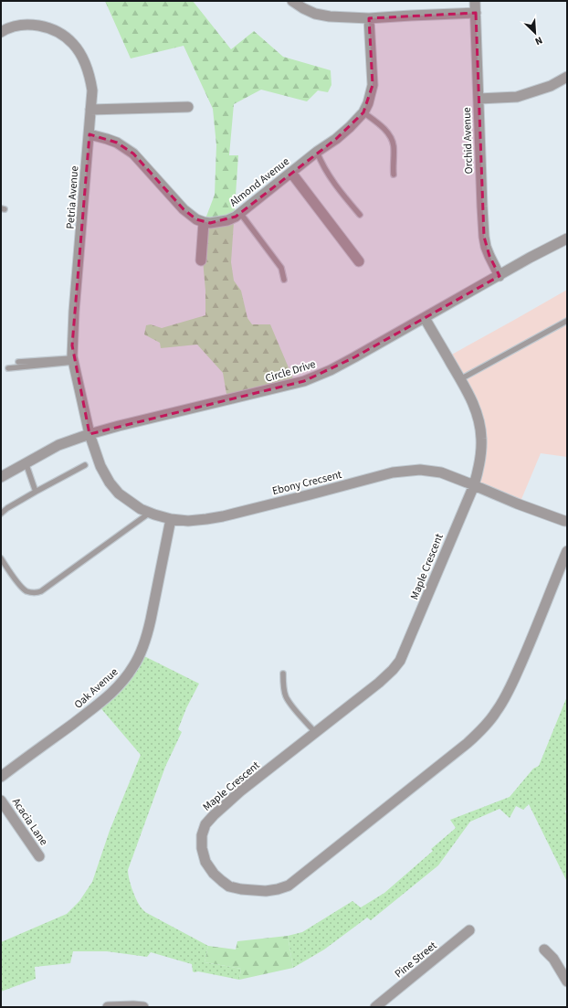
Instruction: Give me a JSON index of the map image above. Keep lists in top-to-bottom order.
{
  "streets": {
    "street": [
      "Orchid Avenue",
      "Almond Avenue",
      "Petria Avenue",
      "Circle Drive",
      "Ebony Crecsent",
      "Maple Crescent",
      "Oak Avenue",
      "Acacia Lane",
      "Pine Street"
    ]
  },
  "crossings": [
    ["Orchid Avenue", "Circle Drive"],
    ["Petria Avenue", "Circle Drive"],
    ["Petria Avenue", "Ebony Crecsent"],
    ["Circle Drive", "Ebony Crecsent"],
    ["Circle Drive", "Maple Crescent"],
    ["Ebony Crecsent", "Maple Crescent"],
    ["Ebony Crecsent", "Oak Avenue"]
  ],
  "north": "bottom right"
}
